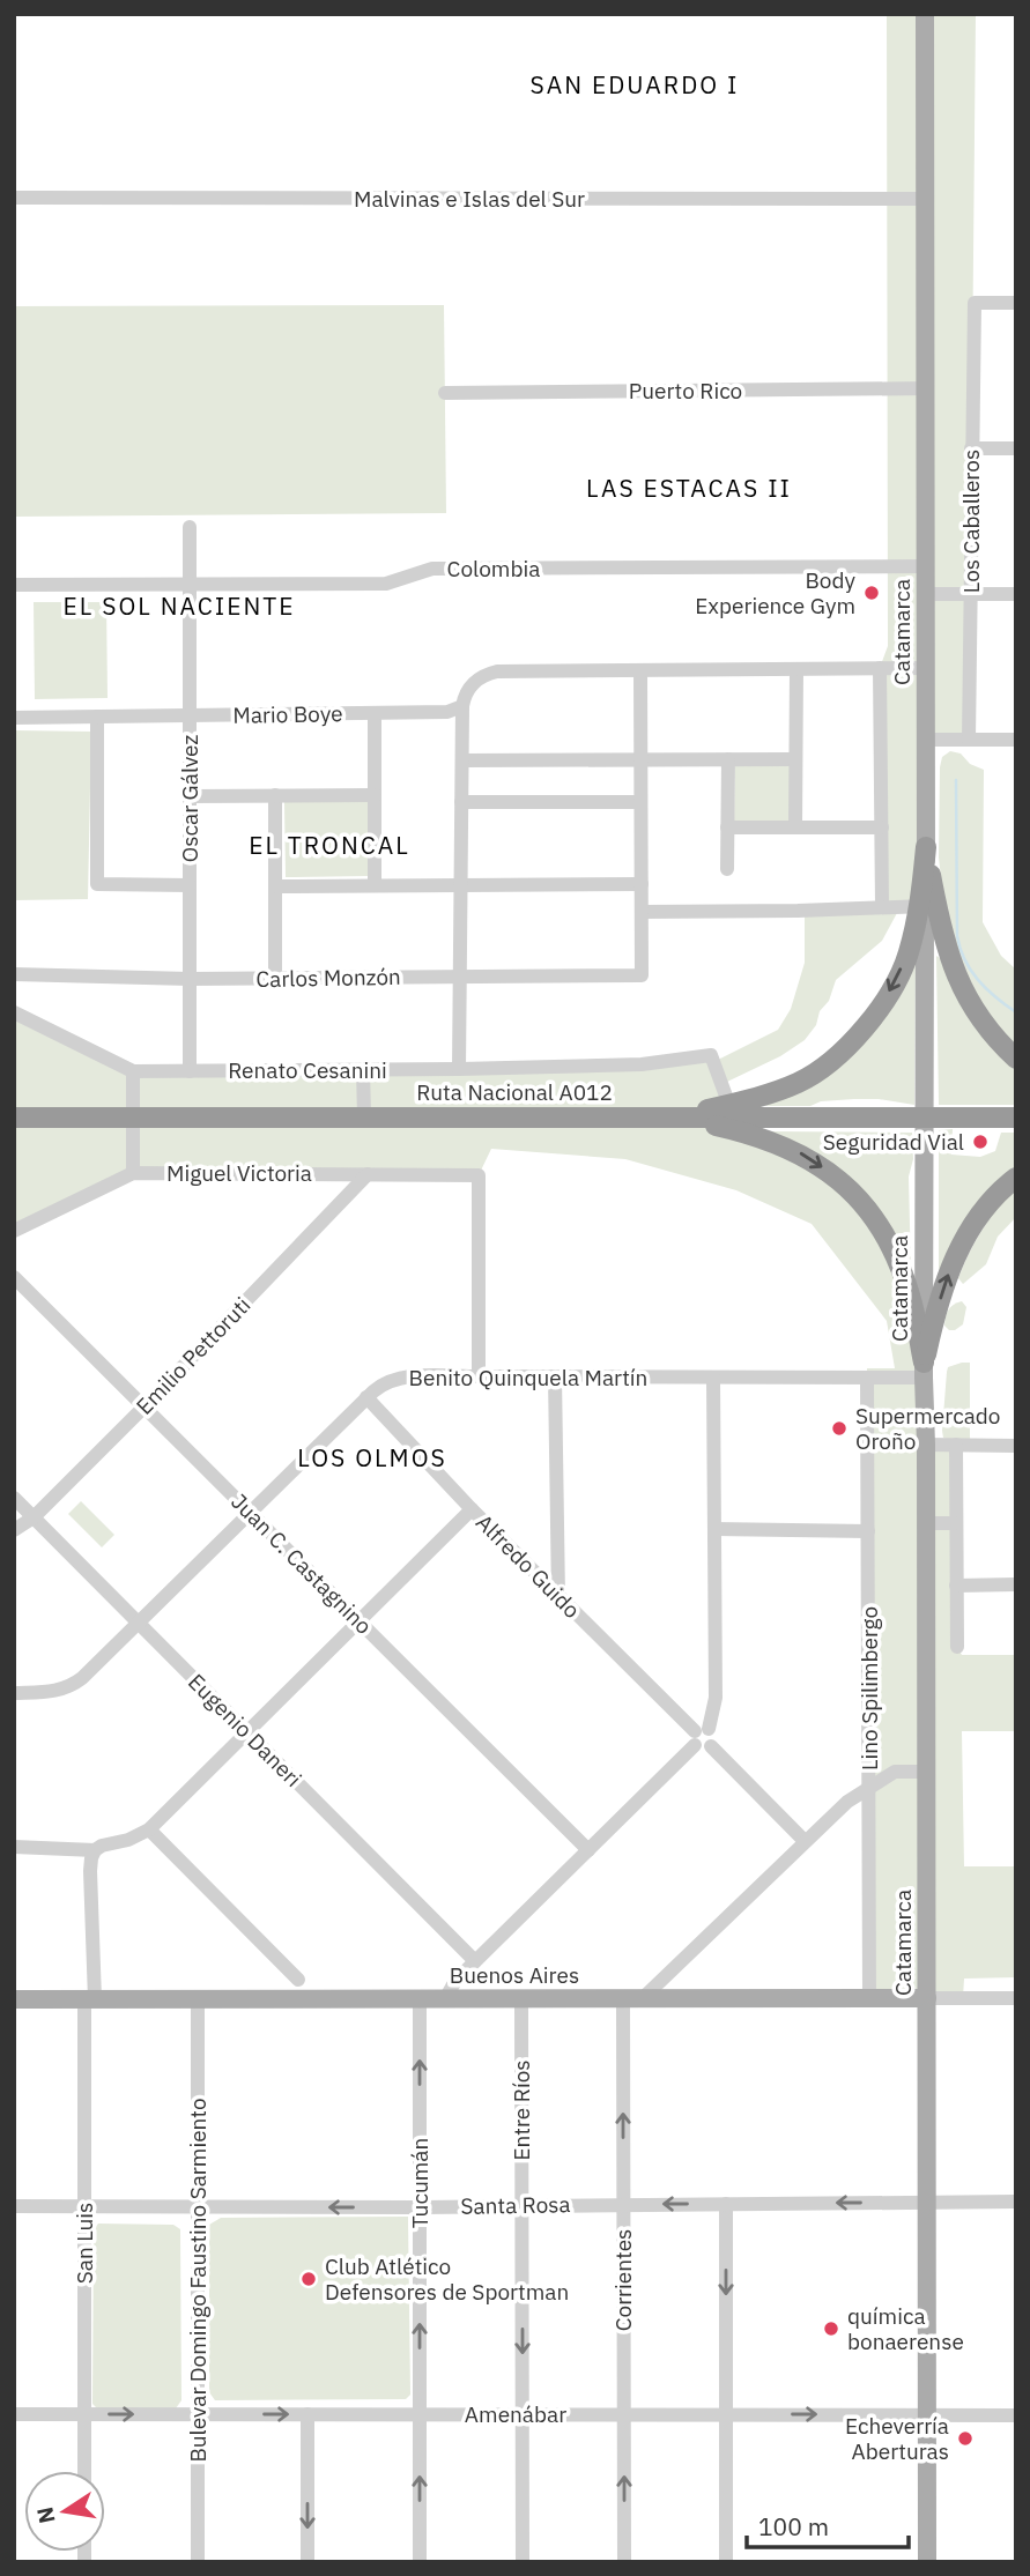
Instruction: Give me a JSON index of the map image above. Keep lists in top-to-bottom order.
{
  "streets": {
    "highway": ["Ruta Nacional A012"],
    "main road": ["Catamarca", "Buenos Aires"],
    "street": [
      "Malvinas e Islas del Sur",
      "Puerto Rico",
      "Los Caballeros",
      "Colombia",
      "Mario Boye",
      "Oscar Gálvez",
      "Carlos Monzón",
      "Renato Cesanini",
      "Miguel Victoria",
      "Emilio Pettoruti",
      "Benito Quinquela Martín",
      "Juan C. Castagnino",
      "Alfredo Guido",
      "Lino Spilimbergo",
      "Eugenio Daneri",
      "Entre Ríos",
      "Tucumán",
      "Santa Rosa",
      "San Luis",
      "Bulevar Domingo Faustino Sarmiento",
      "Corrientes",
      "Amenábar"
    ]
  },
  "crossings": [
    ["Malvinas e Islas del Sur", "Catamarca"],
    ["Puerto Rico", "Catamarca"],
    ["Colombia", "Catamarca"],
    ["Colombia", "Oscar Gálvez"],
    ["Catamarca", "Benito Quinquela Martín"],
    ["Catamarca", "Buenos Aires"],
    ["Catamarca", "Santa Rosa"],
    ["Catamarca", "Amenábar"],
    ["Mario Boye", "Oscar Gálvez"],
    ["Oscar Gálvez", "Carlos Monzón"],
    ["Oscar Gálvez", "Renato Cesanini"],
    ["Renato Cesanini", "Ruta Nacional A012"],
    ["Miguel Victoria", "Emilio Pettoruti"],
    ["Miguel Victoria", "Benito Quinquela Martín"],
    ["Emilio Pettoruti", "Juan C. Castagnino"],
    ["Emilio Pettoruti", "Eugenio Daneri"],
    ["Benito Quinquela Martín", "Juan C. Castagnino"],
    ["Benito Quinquela Martín", "Alfredo Guido"],
    ["Benito Quinquela Martín", "Lino Spilimbergo"],
    ["Benito Quinquela Martín", "Eugenio Daneri"],
    ["Lino Spilimbergo", "Buenos Aires"],
    ["Buenos Aires", "Entre Ríos"],
    ["Buenos Aires", "Tucumán"],
    ["Buenos Aires", "San Luis"],
    ["Buenos Aires", "Bulevar Domingo Faustino Sarmiento"],
    ["Buenos Aires", "Corrientes"],
    ["Entre Ríos", "Santa Rosa"],
    ["Entre Ríos", "Amenábar"],
    ["Tucumán", "Santa Rosa"],
    ["Tucumán", "Amenábar"],
    ["Santa Rosa", "San Luis"],
    ["Santa Rosa", "Bulevar Domingo Faustino Sarmiento"],
    ["Santa Rosa", "Corrientes"],
    ["San Luis", "Amenábar"],
    ["Bulevar Domingo Faustino Sarmiento", "Amenábar"],
    ["Corrientes", "Amenábar"]
  ],
  "one_way": [
    "Entre Ríos",
    "Tucumán",
    "Santa Rosa",
    "Amenábar"
  ],
  "districts": [
    "SAN EDUARDO I",
    "LAS ESTACAS II",
    "EL SOL NACIENTE",
    "EL TRONCAL",
    "LOS OLMOS"
  ],
  "places": [
    "Body Experience Gym",
    "Seguridad Vial",
    "Supermercado Oroño",
    "Club Atlético Defensores de Sportman",
    "química bonaerense",
    "Echeverría Aberturas"
  ],
  "scale_bar": "100 m",
  "north": "left"
}
